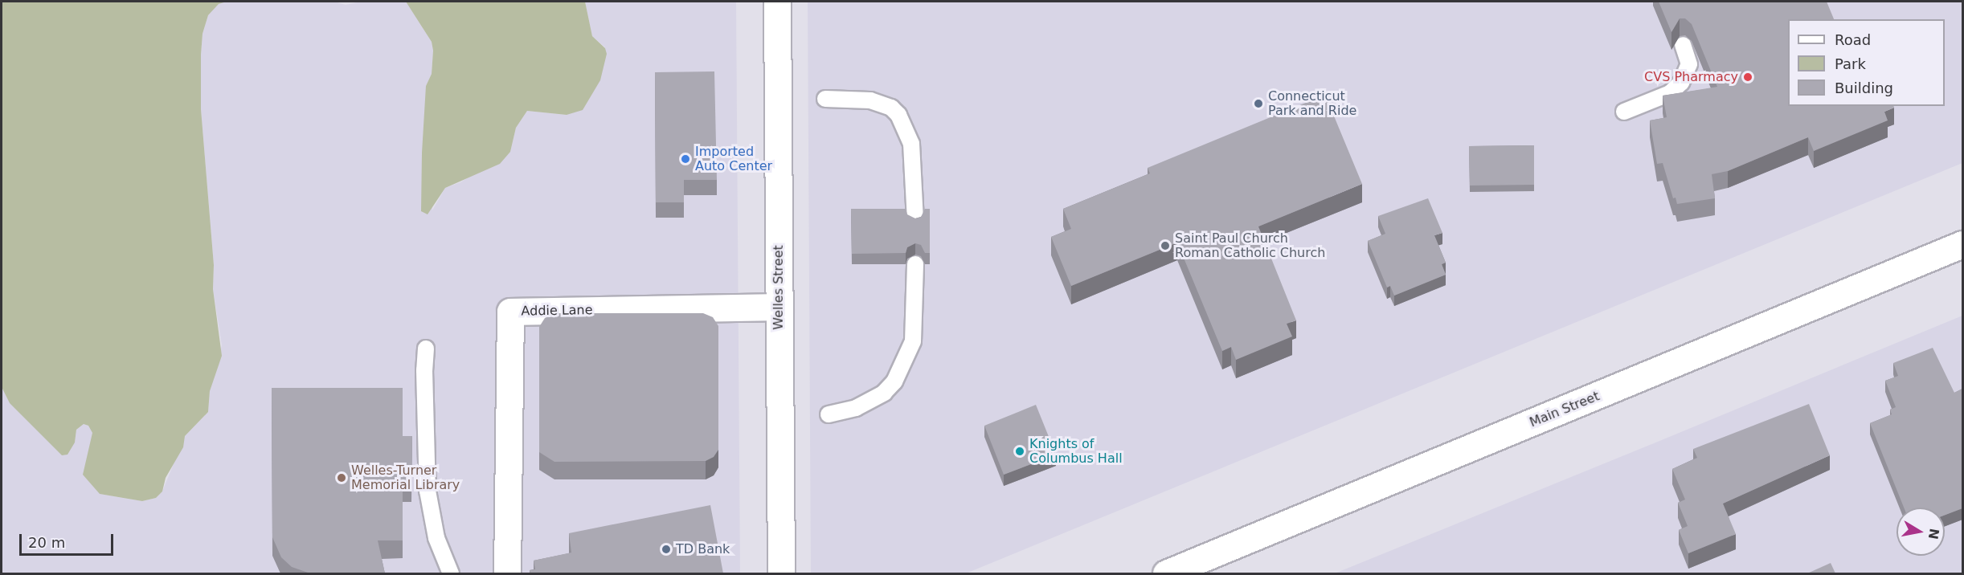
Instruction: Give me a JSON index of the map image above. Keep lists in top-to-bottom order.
{
  "streets": {
    "street": ["Welles Street", "Addie Lane", "Main Street"]
  },
  "crossings": [
    ["Welles Street", "Addie Lane"]
  ],
  "places": [
    "CVS Pharmacy",
    "Connecticut Park and Ride",
    "Imported Auto Center",
    "Saint Paul Church Roman Catholic Church",
    "Knights of Columbus Hall",
    "Welles-Turner Memorial Library",
    "TD Bank"
  ],
  "legend": ["Road", "Park", "Building"],
  "scale_bar": "20 m",
  "north": "right"
}
